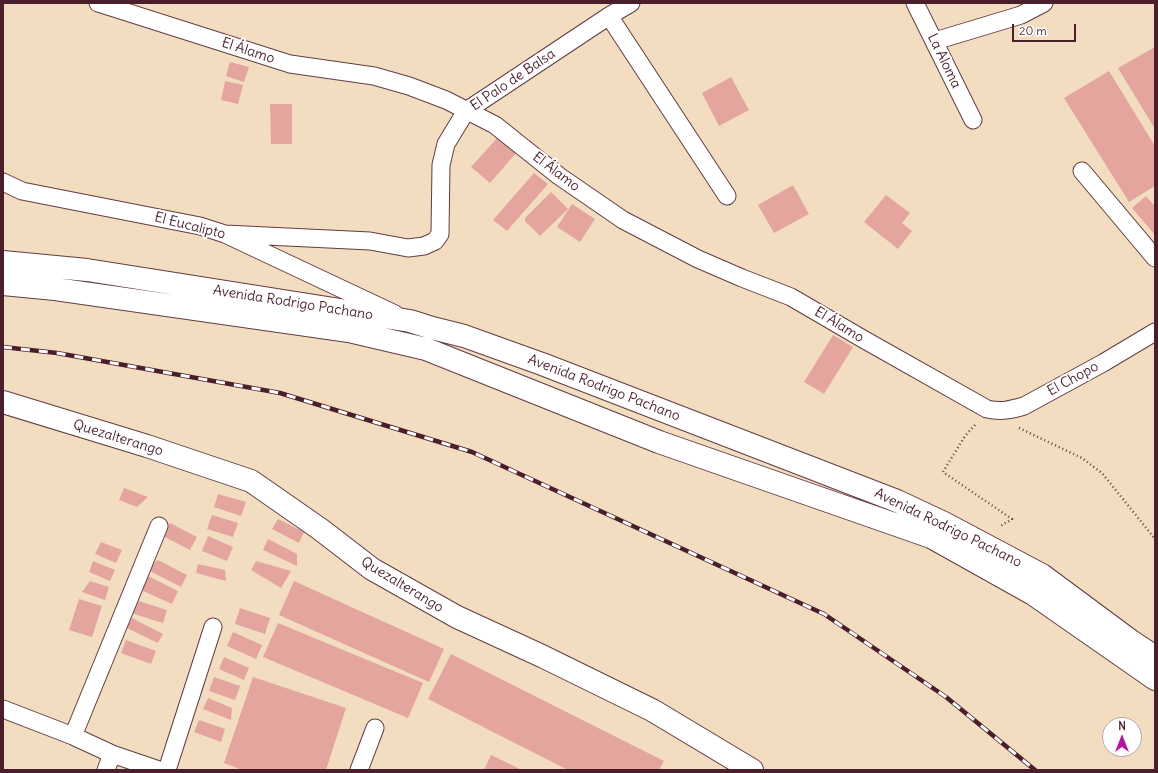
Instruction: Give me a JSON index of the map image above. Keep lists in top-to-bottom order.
{
  "streets": {
    "main road": ["Avenida Rodrigo Pachano", "Quezalterango"],
    "street": [
      "El Álamo",
      "La Aloma",
      "El Palo de Balsa",
      "El Eucalipto",
      "El Chopo"
    ]
  },
  "crossings": [
    ["El Álamo", "El Palo de Balsa"],
    ["El Álamo", "El Chopo"],
    ["El Palo de Balsa", "El Eucalipto"],
    ["El Eucalipto", "Avenida Rodrigo Pachano"]
  ],
  "scale_bar": "20 m",
  "north": "top"
}
